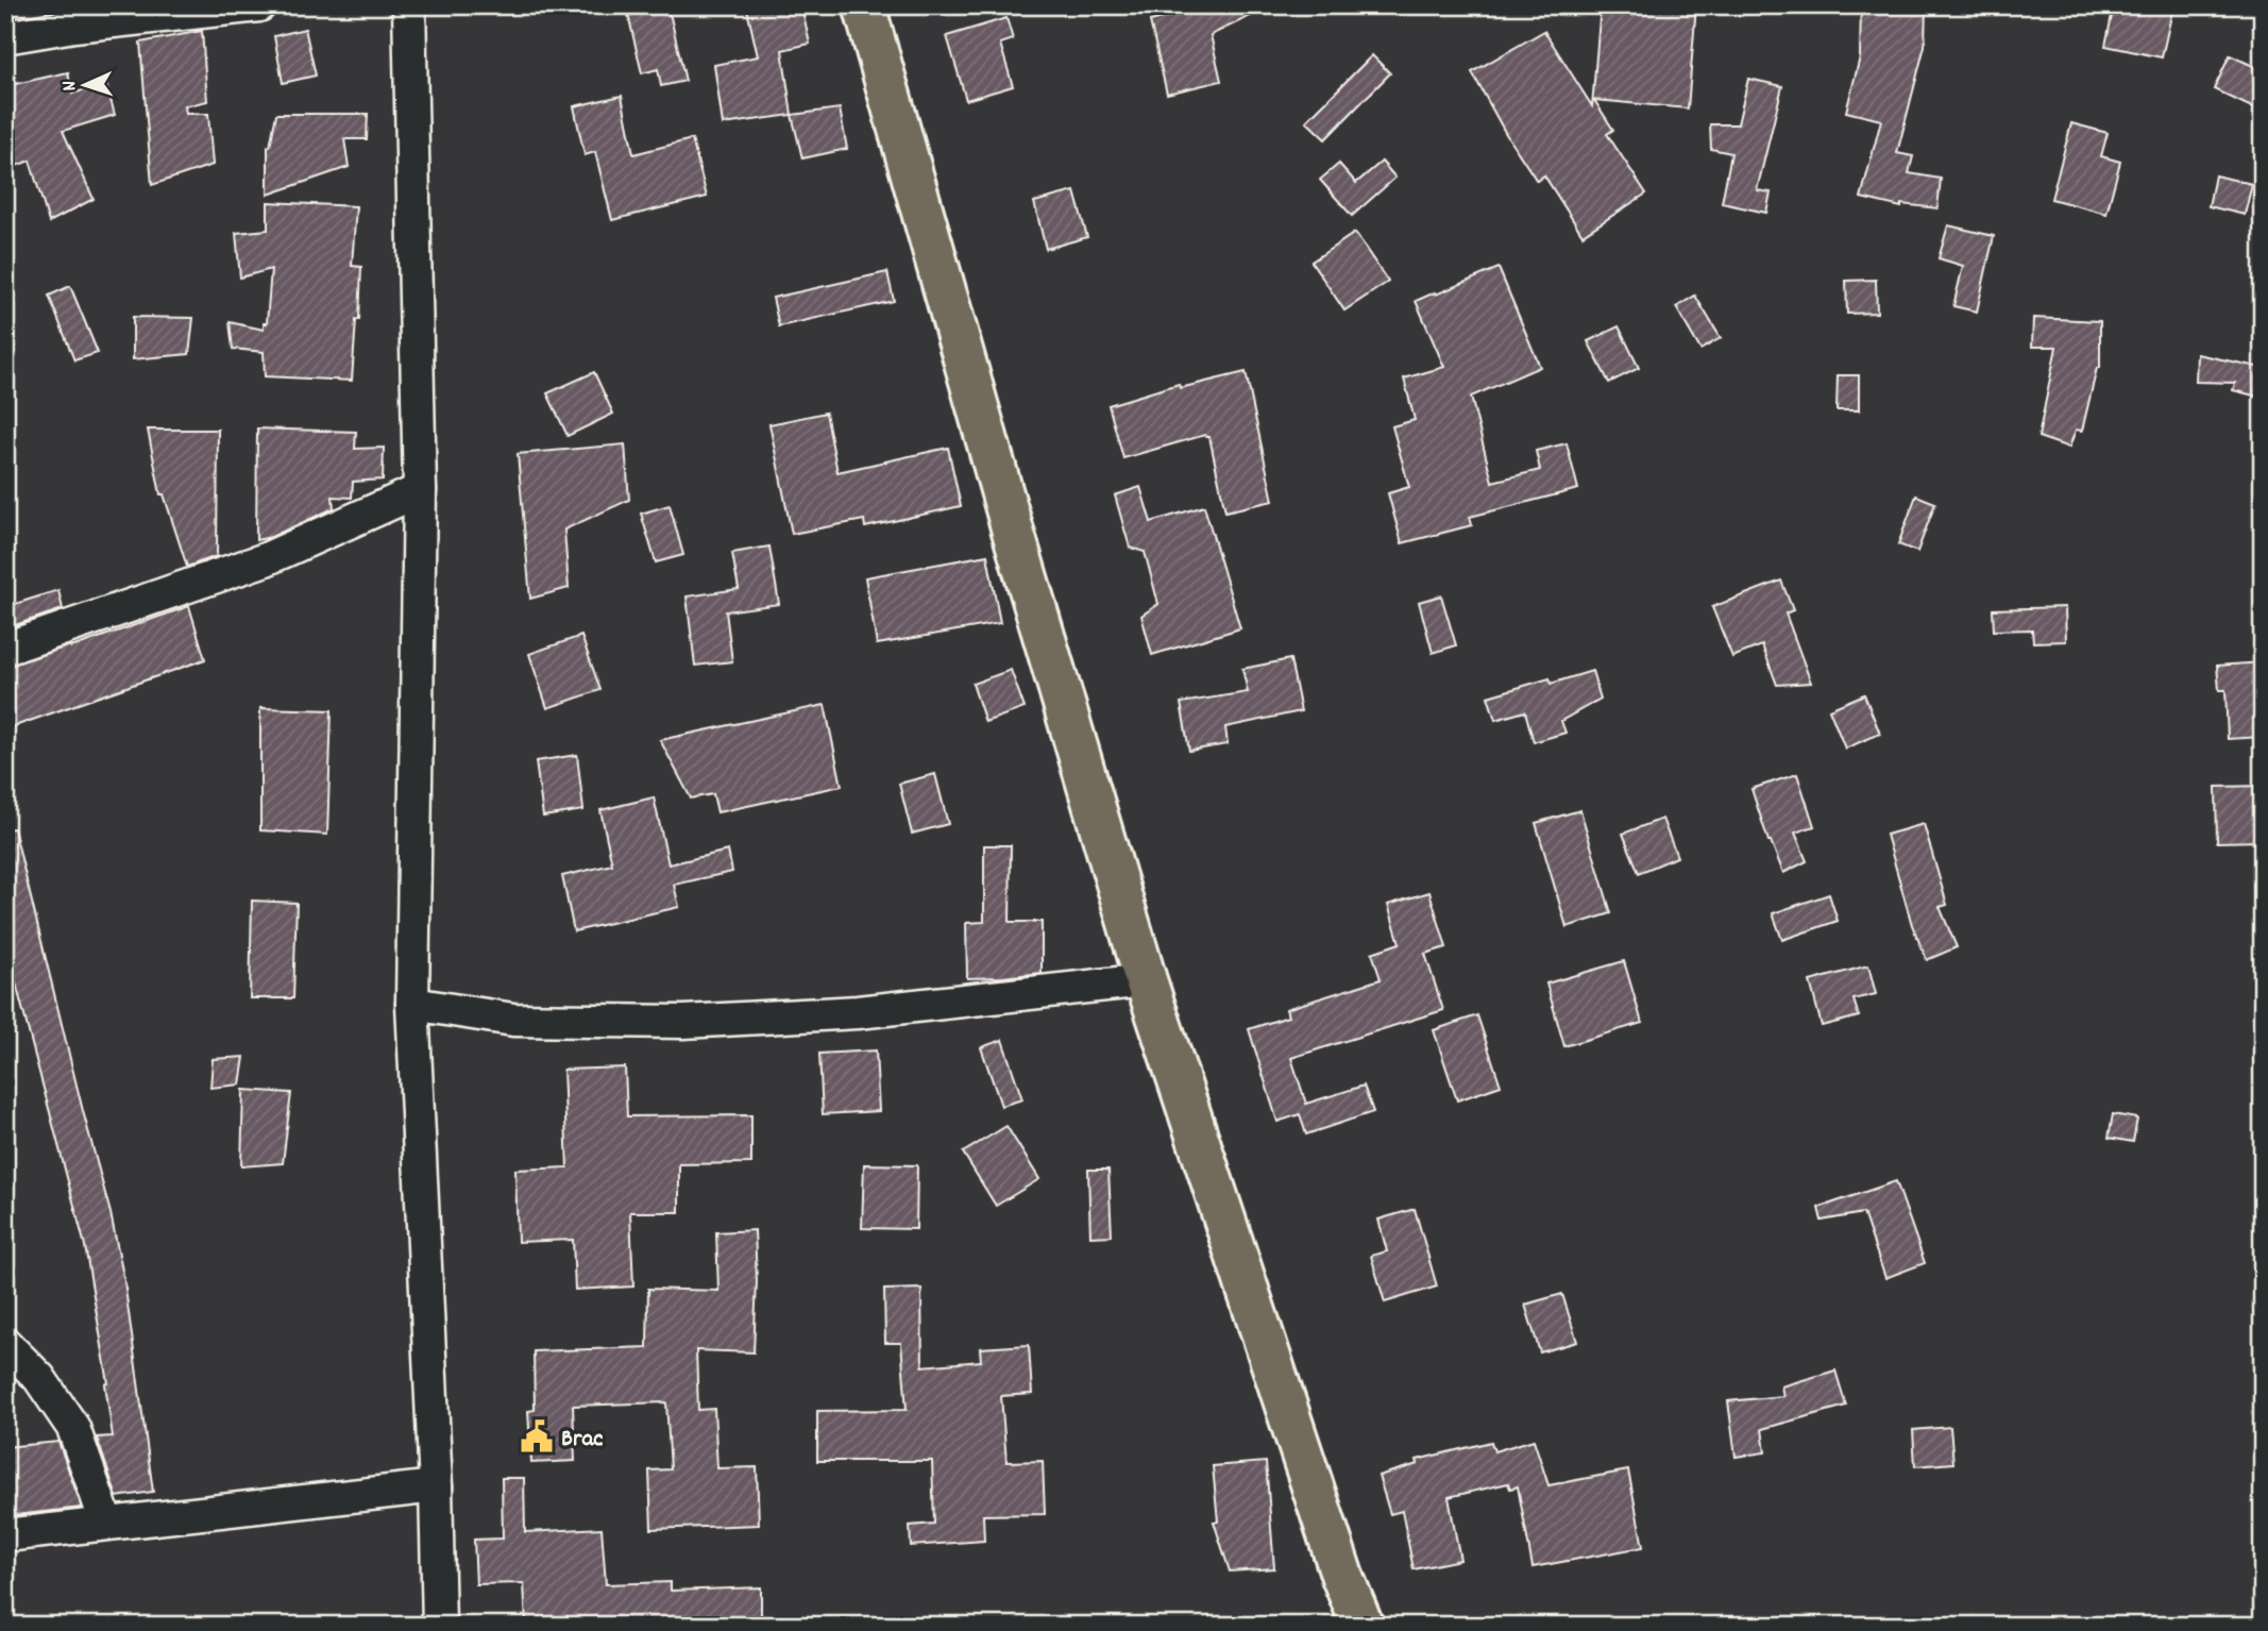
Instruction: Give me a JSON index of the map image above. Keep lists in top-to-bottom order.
{
  "places": {
    "public building": ["Brac"]
  },
  "north": "left"
}
